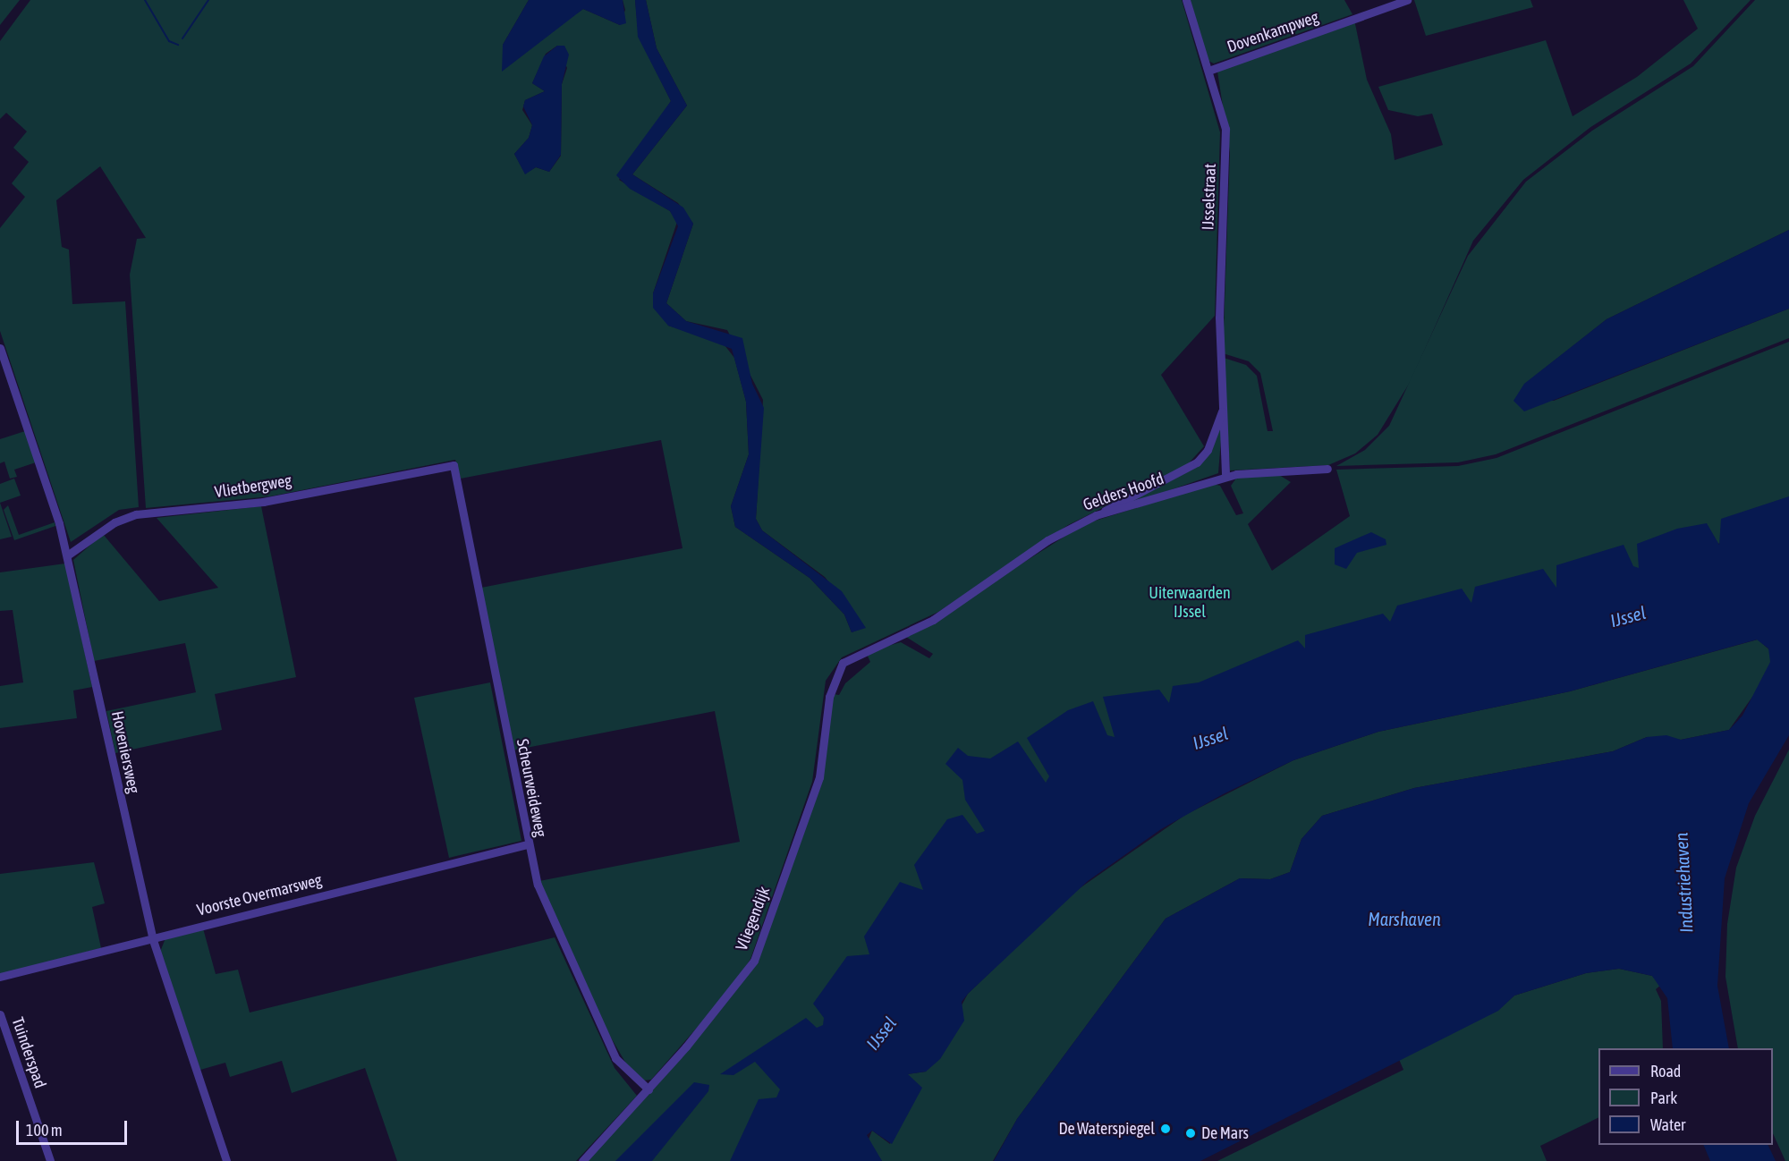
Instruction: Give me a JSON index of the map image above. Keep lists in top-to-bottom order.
{
  "streets": {
    "street": [
      "Dovenkampweg",
      "IJsselstraat",
      "Vlietbergweg",
      "Gelders Hoofd",
      "Hoveniersweg",
      "Scheurweideweg",
      "Voorste Overmarsweg",
      "Vliegendijk",
      "Tuinderspad"
    ]
  },
  "crossings": [
    ["Dovenkampweg", "IJsselstraat"],
    ["IJsselstraat", "Gelders Hoofd"],
    ["Vlietbergweg", "Hoveniersweg"],
    ["Vlietbergweg", "Scheurweideweg"],
    ["Gelders Hoofd", "Vliegendijk"],
    ["Hoveniersweg", "Voorste Overmarsweg"],
    ["Scheurweideweg", "Voorste Overmarsweg"],
    ["Scheurweideweg", "Vliegendijk"]
  ],
  "water": ["IJssel", "Industriehaven", "Marshaven"],
  "parks": ["Uiterwaarden IJssel"],
  "places": ["De Waterspiegel", "De Mars"],
  "legend": ["Road", "Park", "Water"],
  "scale_bar": "100 m"
}
